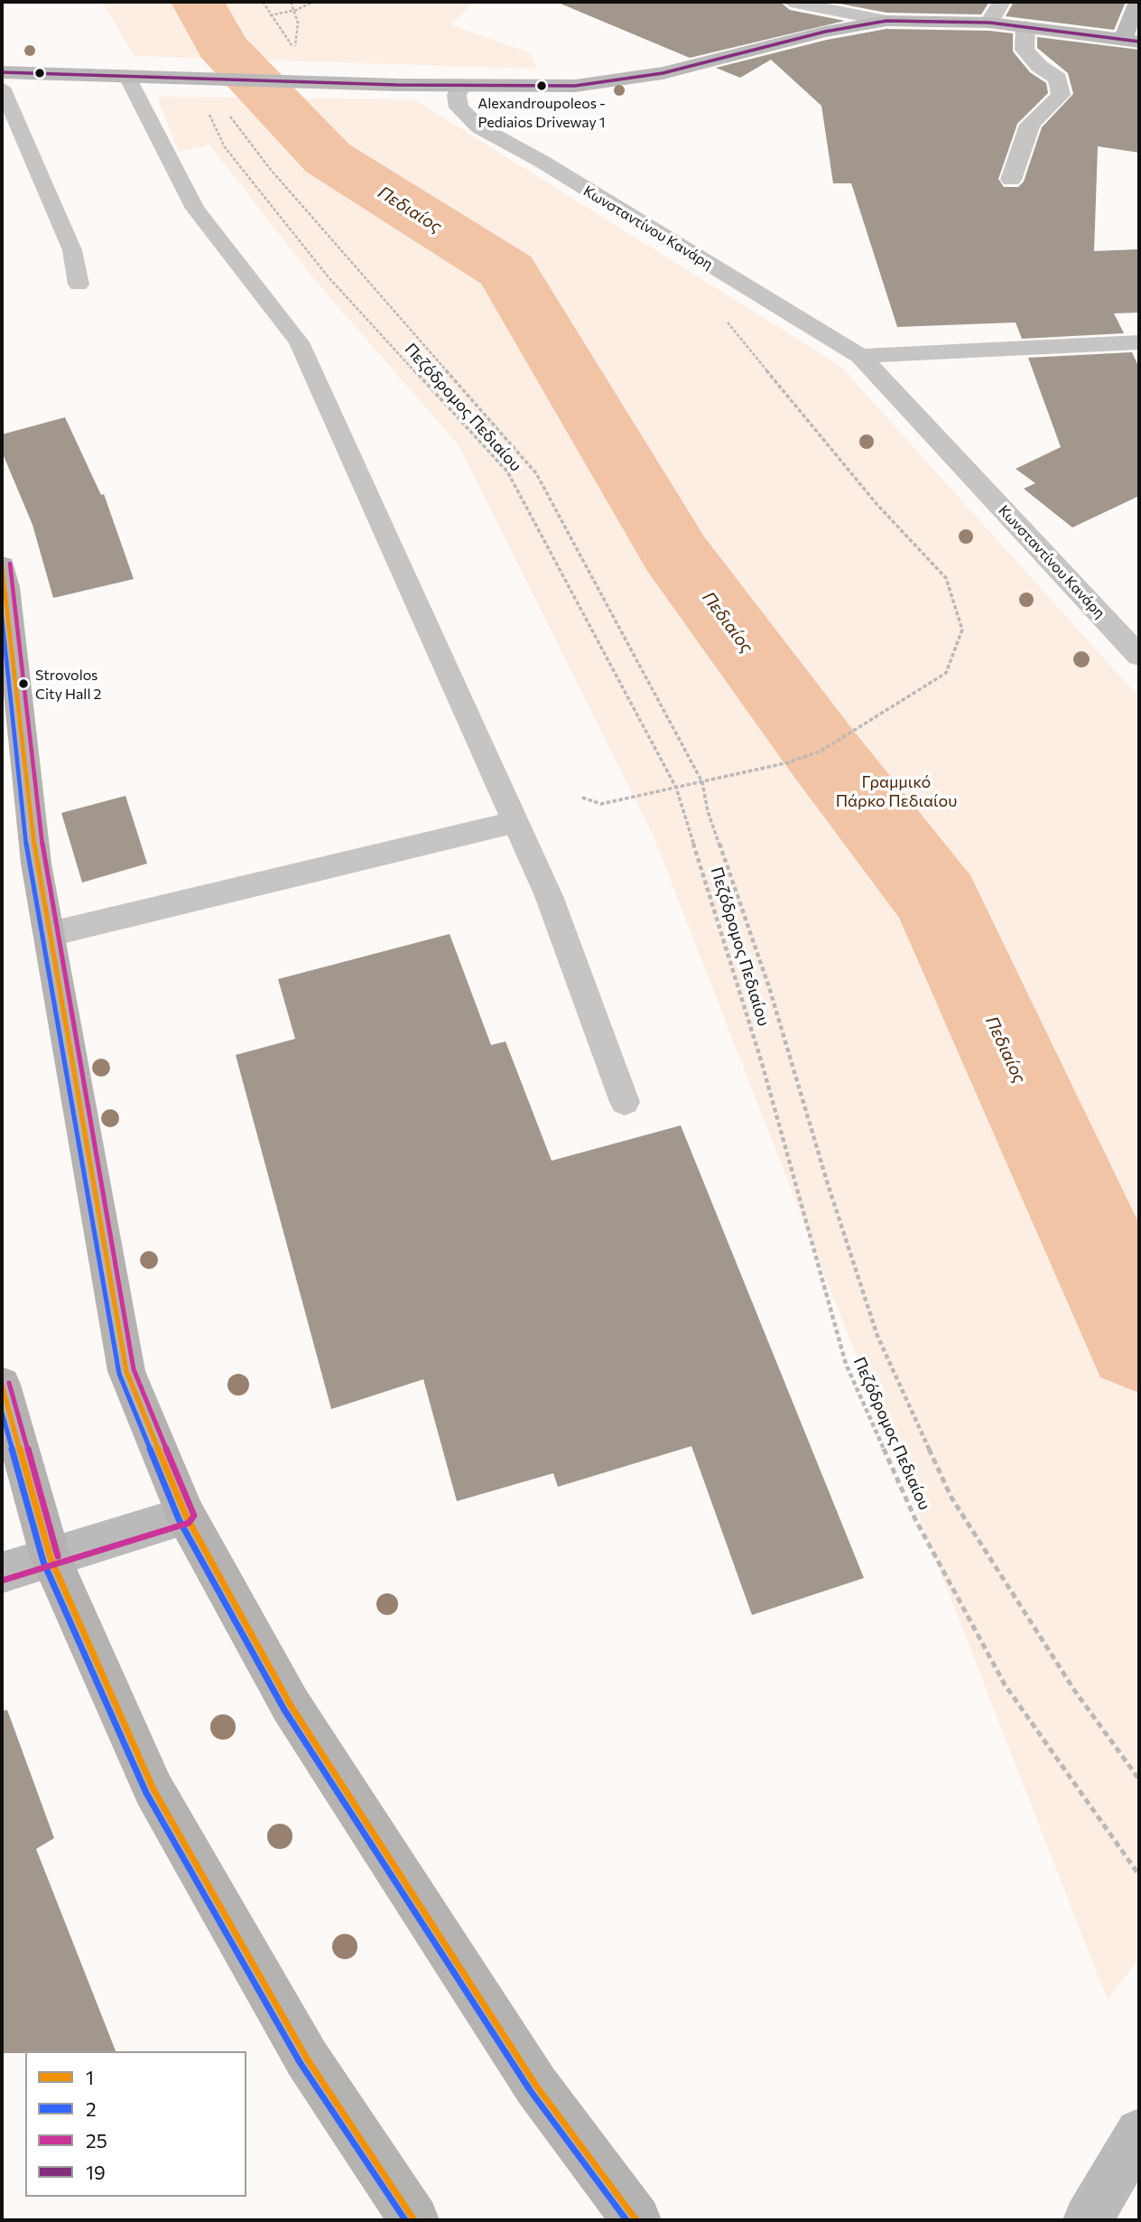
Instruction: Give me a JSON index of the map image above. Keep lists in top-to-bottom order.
{
  "streets": {
    "street": ["Κωνσταντίνου Κανάρη"],
    "path": ["Πεζόδρομος Πεδιαίου"]
  },
  "water": ["Πεδιαίος"],
  "parks": ["Γραμμικό Πάρκο Πεδιαίου"],
  "places": ["Alexandroupoleos - Pediaios Driveway 1", "Strovolos City Hall 2"],
  "lines": [
    "transit line 19",
    "transit line 25",
    "transit line 1",
    "transit line 2"
  ],
  "legend": [
    "1",
    "2",
    "25",
    "19"
  ]
}
